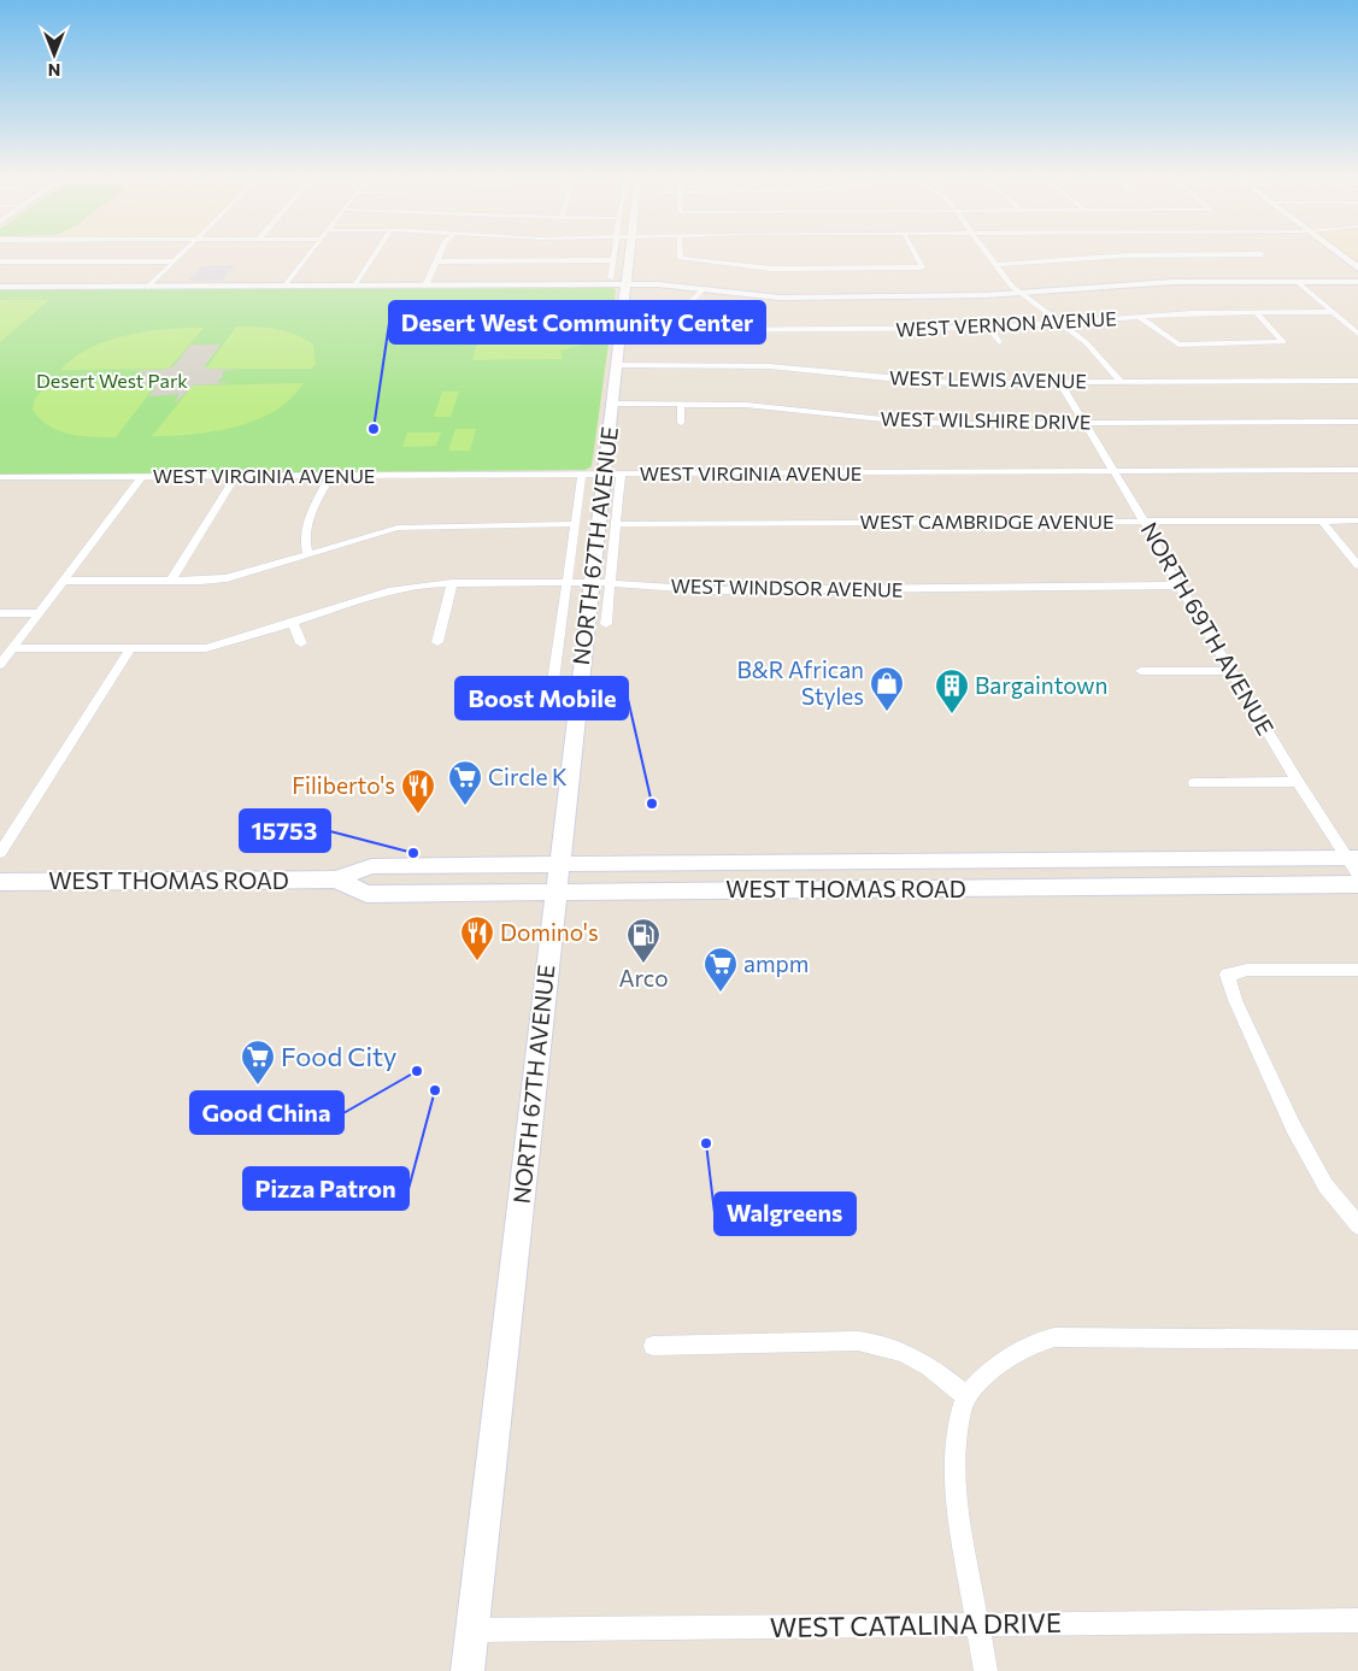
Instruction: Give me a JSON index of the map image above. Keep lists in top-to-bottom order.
{
  "streets": {
    "main road": ["NORTH 67TH AVENUE", "WEST THOMAS ROAD"],
    "street": [
      "WEST VERNON AVENUE",
      "WEST LEWIS AVENUE",
      "WEST WILSHIRE DRIVE",
      "WEST VIRGINIA AVENUE",
      "WEST CAMBRIDGE AVENUE",
      "WEST WINDSOR AVENUE",
      "NORTH 69TH AVENUE",
      "WEST CATALINA DRIVE"
    ]
  },
  "crossings": [
    ["WEST LEWIS AVENUE", "NORTH 67TH AVENUE"],
    ["WEST LEWIS AVENUE", "NORTH 69TH AVENUE"],
    ["WEST WILSHIRE DRIVE", "NORTH 67TH AVENUE"],
    ["WEST WILSHIRE DRIVE", "NORTH 69TH AVENUE"],
    ["WEST VIRGINIA AVENUE", "NORTH 67TH AVENUE"],
    ["WEST VIRGINIA AVENUE", "NORTH 69TH AVENUE"],
    ["WEST CAMBRIDGE AVENUE", "NORTH 67TH AVENUE"],
    ["WEST CAMBRIDGE AVENUE", "NORTH 69TH AVENUE"],
    ["NORTH 67TH AVENUE", "WEST WINDSOR AVENUE"],
    ["NORTH 67TH AVENUE", "WEST THOMAS ROAD"],
    ["NORTH 67TH AVENUE", "WEST CATALINA DRIVE"],
    ["WEST WINDSOR AVENUE", "NORTH 69TH AVENUE"],
    ["NORTH 69TH AVENUE", "WEST THOMAS ROAD"]
  ],
  "parks": ["Desert West Park"],
  "places": {
    "other": [
      "Desert West Community Center",
      "Boost Mobile",
      "15753",
      "Good China",
      "Pizza Patron",
      "Walgreens"
    ],
    "shop": ["B&R African Styles"],
    "building": ["Bargaintown"],
    "supermarket": ["Circle K", "ampm", "Food City"],
    "restaurant": ["Filiberto's", "Domino's"],
    "fuel station": ["Arco"]
  },
  "north": "bottom"
}
